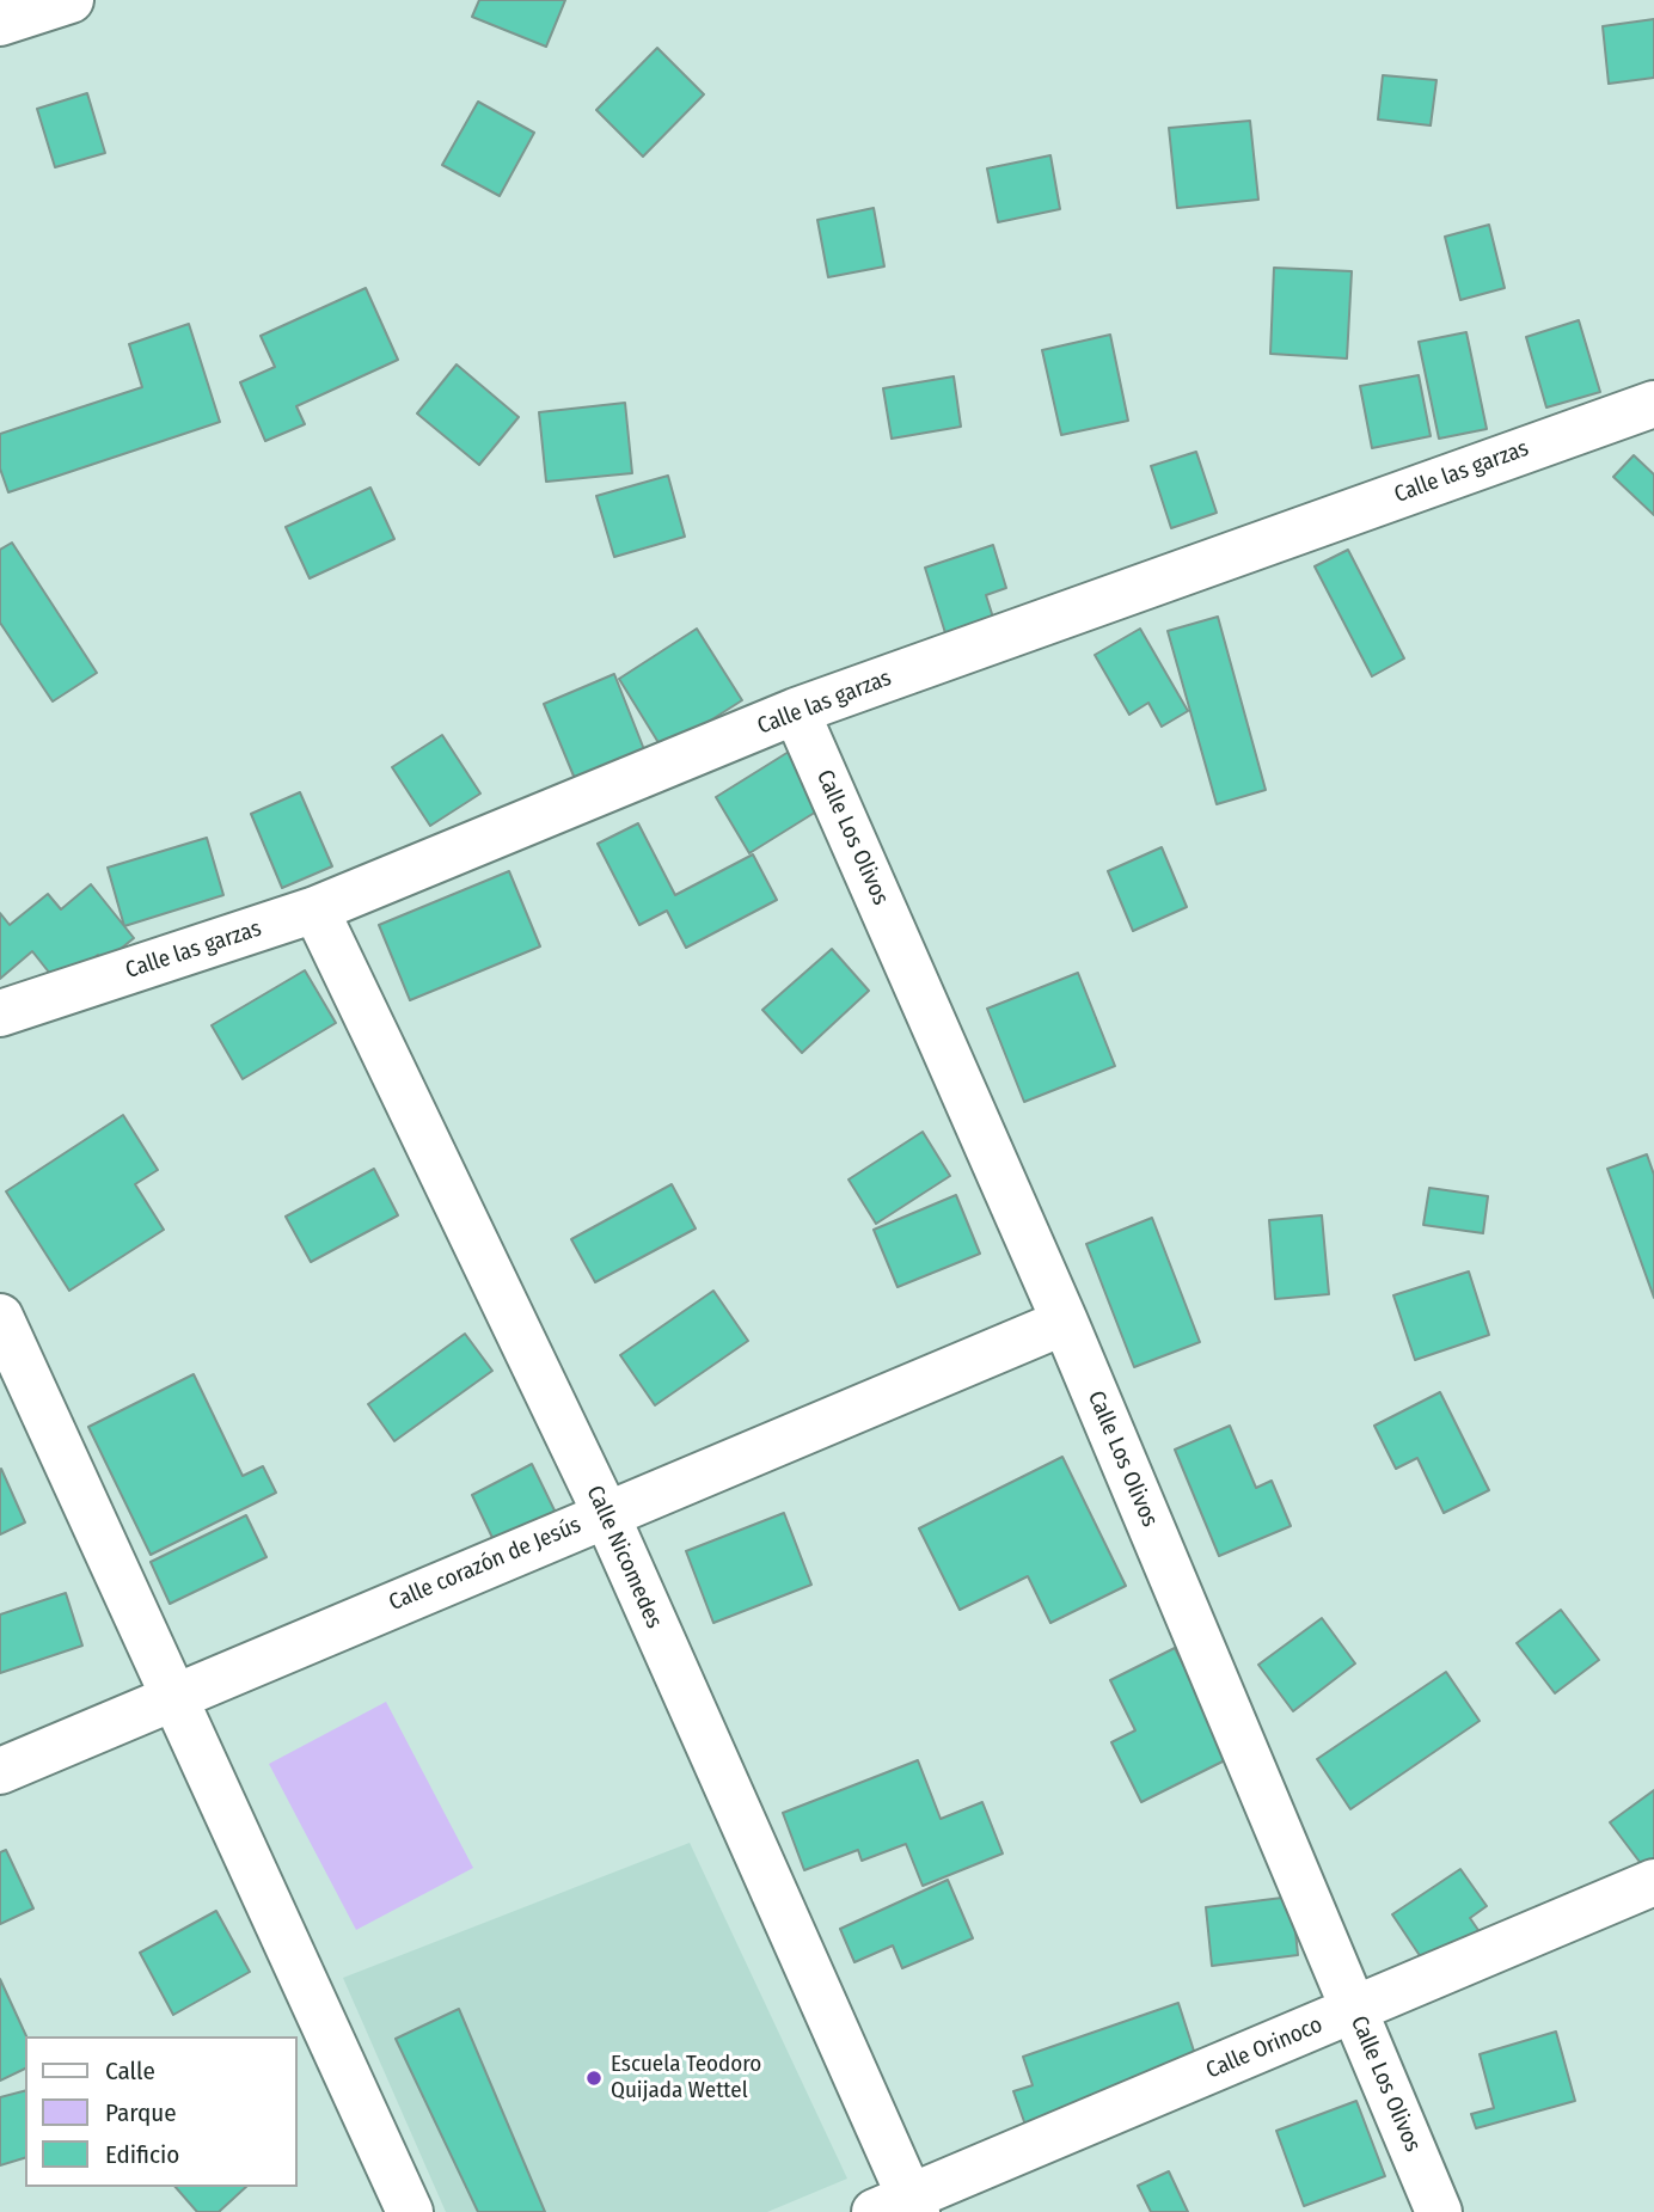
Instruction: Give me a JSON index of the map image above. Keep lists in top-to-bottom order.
{
  "streets": {
    "street": [
      "Calle las garzas",
      "Calle Los Olivos",
      "Calle Nicomedes",
      "Calle corazón de Jesús",
      "Calle Orinoco"
    ]
  },
  "crossings": [
    ["Calle las garzas", "Calle Los Olivos"],
    ["Calle las garzas", "Calle Nicomedes"],
    ["Calle Los Olivos", "Calle corazón de Jesús"],
    ["Calle Los Olivos", "Calle Orinoco"],
    ["Calle Nicomedes", "Calle corazón de Jesús"],
    ["Calle Nicomedes", "Calle Orinoco"]
  ],
  "places": ["Escuela Teodoro Quijada Wettel"],
  "legend": ["Calle", "Parque", "Edificio"]
}
